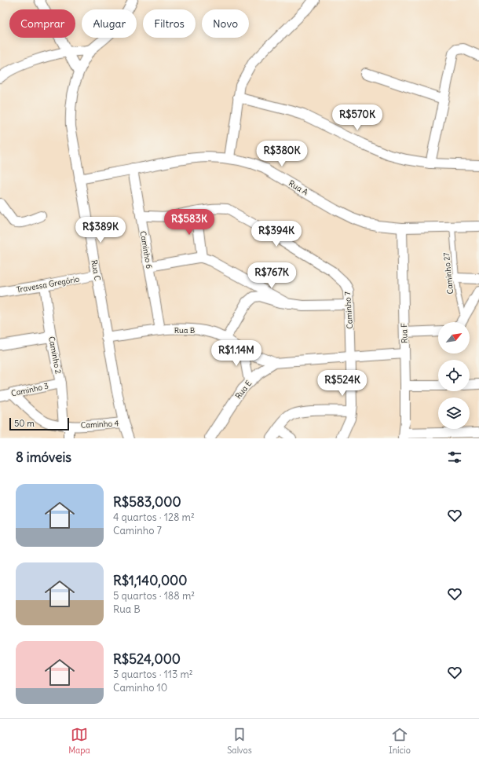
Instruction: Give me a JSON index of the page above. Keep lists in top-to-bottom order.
{
  "streets": {
    "street": [
      "Rua A",
      "Caminho 6",
      "Rua C",
      "Travessa Gregório",
      "Caminho 7",
      "Rua B",
      "Rua F",
      "Caminho 2",
      "Caminho 3",
      "Rua E",
      "Caminho 4"
    ],
    "lane": ["Caminho 27"]
  },
  "crossings": [
    ["Rua A", "Caminho 6"],
    ["Rua A", "Rua C"],
    ["Rua A", "Caminho 27"],
    ["Rua A", "Rua F"],
    ["Caminho 6", "Caminho 7"],
    ["Caminho 6", "Rua B"],
    ["Rua C", "Travessa Gregório"],
    ["Rua C", "Rua B"],
    ["Rua C", "Caminho 4"],
    ["Travessa Gregório", "Caminho 2"],
    ["Caminho 7", "Rua E"],
    ["Rua B", "Rua E"],
    ["Rua F", "Rua E"],
    ["Caminho 2", "Caminho 3"],
    ["Caminho 2", "Caminho 4"],
    ["Caminho 3", "Caminho 4"]
  ],
  "scale_bar": "50 m",
  "north": "top right",
  "page": {
    "chip": [
      "Comprar",
      "Alugar",
      "Filtros",
      "Novo"
    ],
    "price": [
      "R$570K",
      "R$380K",
      "R$583K",
      "R$389K",
      "R$394K",
      "R$767K",
      "R$1.14M",
      "R$524K"
    ],
    "scale": "50 m",
    "heading": "8 imóveis",
    "list": [
      {
        "name": "R$583,000",
        "note": "4 quartos · 128 m² · Caminho 7"
      },
      {
        "name": "R$1,140,000",
        "note": "5 quartos · 188 m² · Rua B"
      },
      {
        "name": "R$524,000",
        "note": "3 quartos · 113 m² · Caminho 10"
      }
    ],
    "tabs": ["Mapa", "Salvos", "Início"]
  }
}
